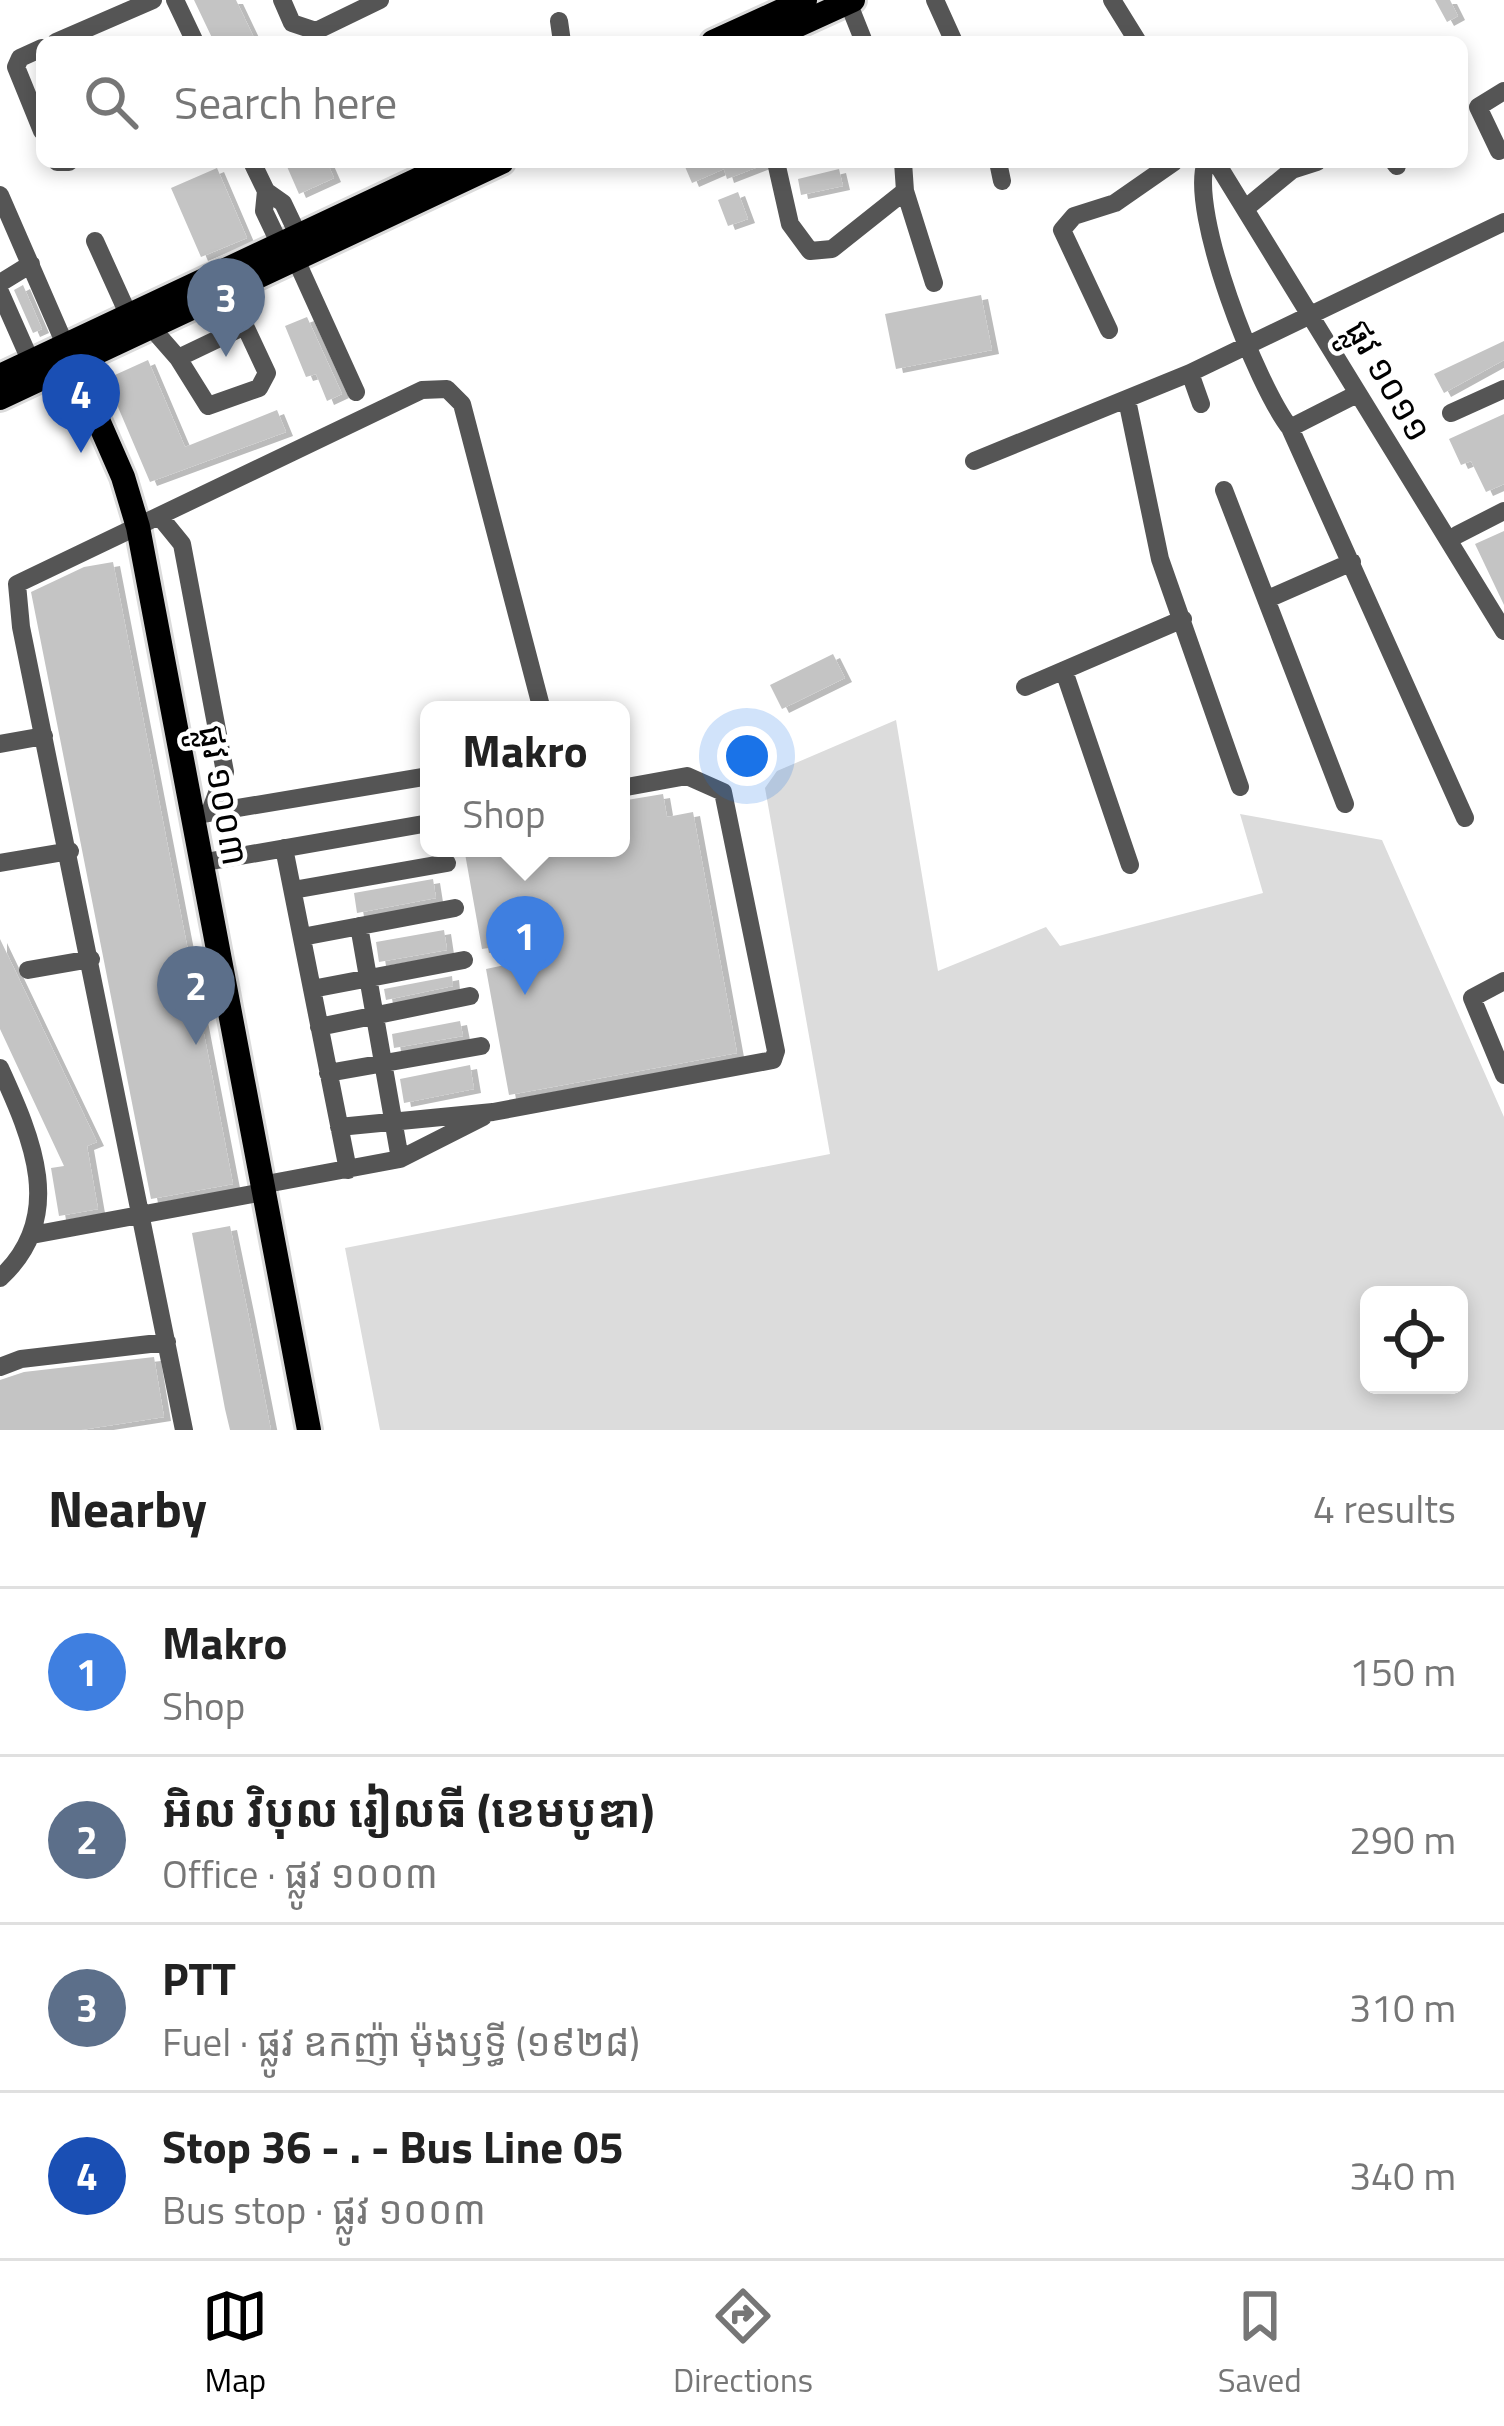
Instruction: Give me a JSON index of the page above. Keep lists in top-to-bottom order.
{
  "streets": {
    "main road": ["ផ្លូវ ១០០៣"],
    "street": ["ផ្លូវ ១០១១"]
  },
  "page": {
    "search": "Search here",
    "pins": [
      "3",
      "4",
      "1",
      "2"
    ],
    "popup": ["Makro", "Shop"],
    "heading": ["Nearby", "4 results"],
    "list": [
      {
        "mark": "1",
        "name": "Makro",
        "note": "Shop",
        "value": "150 m"
      },
      {
        "mark": "2",
        "name": "អិល វិបុល រៀលធី (ខេមបូឌា)",
        "note": "Office · ផ្លូវ ១០០៣",
        "value": "290 m"
      },
      {
        "mark": "3",
        "name": "PTT",
        "note": "Fuel · ផ្លូវ ឧកញ៉ា ម៉ុងឫទ្ធី (១៩២៨)",
        "value": "310 m"
      },
      {
        "mark": "4",
        "name": "Stop 36 - . - Bus Line 05",
        "note": "Bus stop · ផ្លូវ ១០០៣",
        "value": "340 m"
      }
    ],
    "nav": ["Map", "Directions", "Saved"]
  }
}
